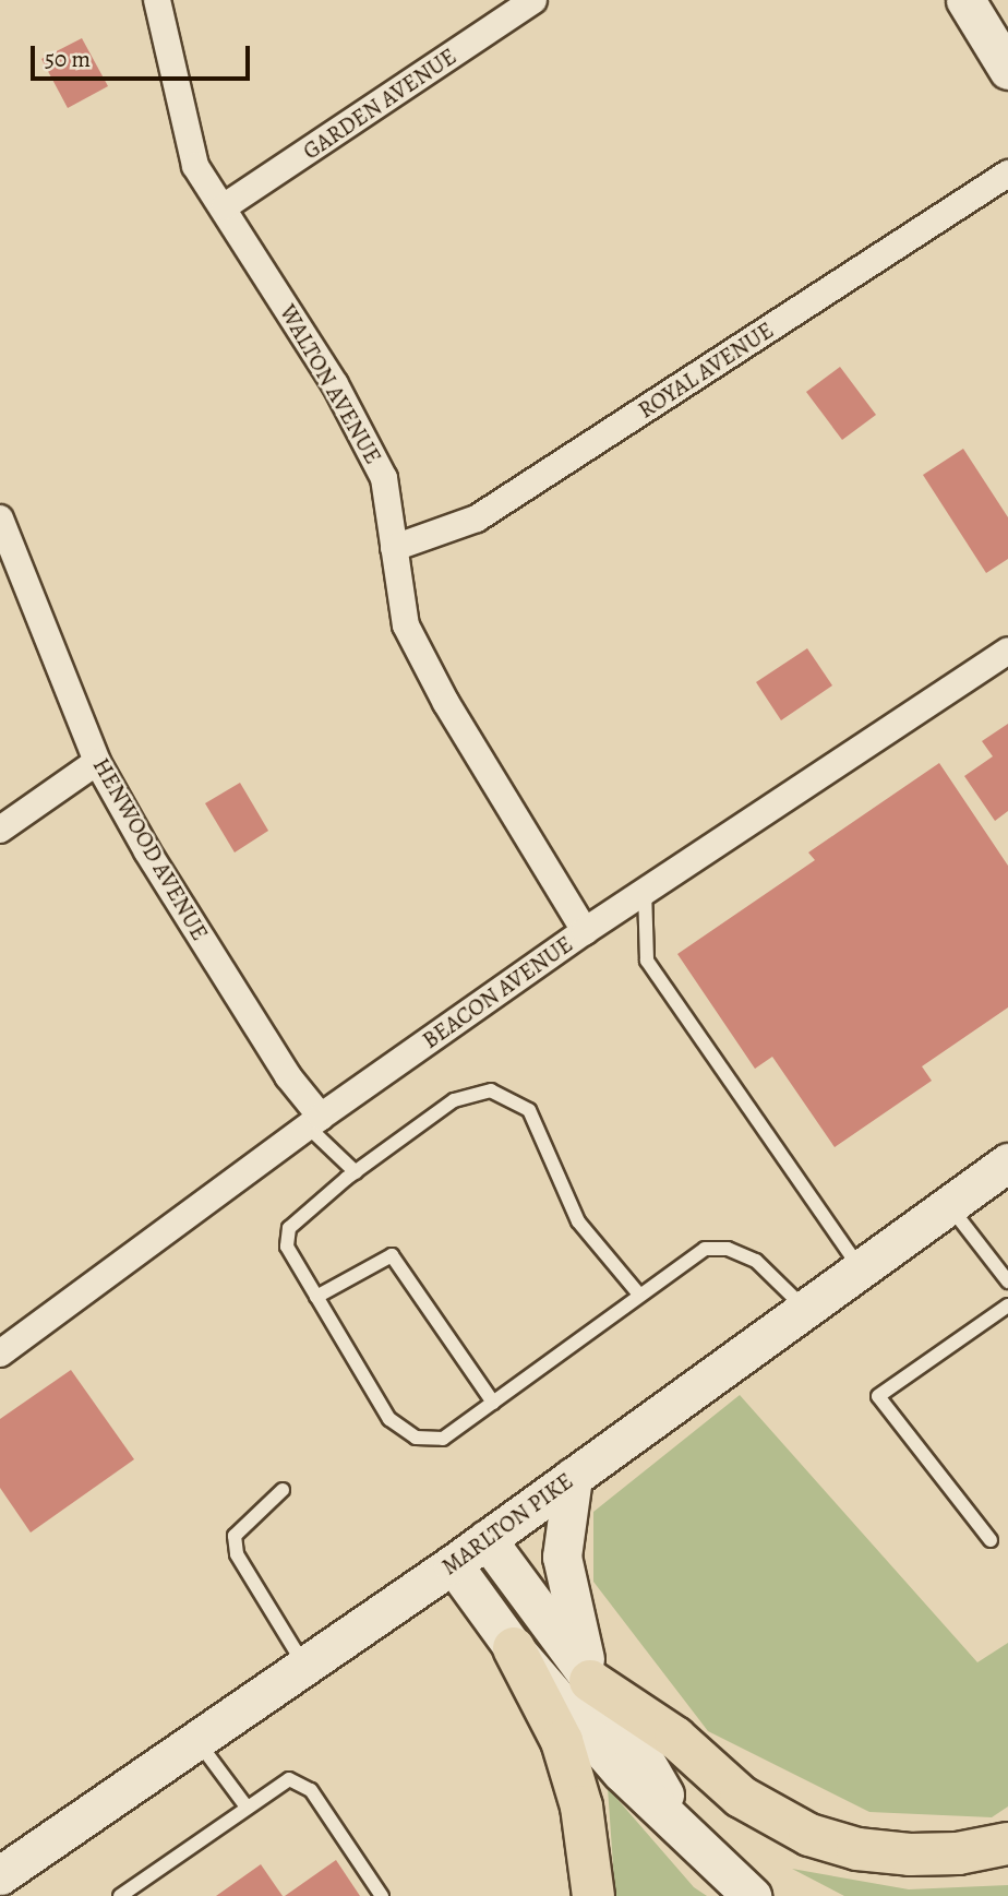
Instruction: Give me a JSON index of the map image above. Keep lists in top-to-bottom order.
{
  "streets": {
    "main road": ["MARLTON PIKE"],
    "street": [
      "GARDEN AVENUE",
      "ROYAL AVENUE",
      "WALTON AVENUE",
      "HENWOOD AVENUE",
      "BEACON AVENUE"
    ]
  },
  "crossings": [
    ["GARDEN AVENUE", "WALTON AVENUE"],
    ["ROYAL AVENUE", "WALTON AVENUE"],
    ["WALTON AVENUE", "BEACON AVENUE"],
    ["HENWOOD AVENUE", "BEACON AVENUE"]
  ],
  "scale_bar": "50 m"
}
